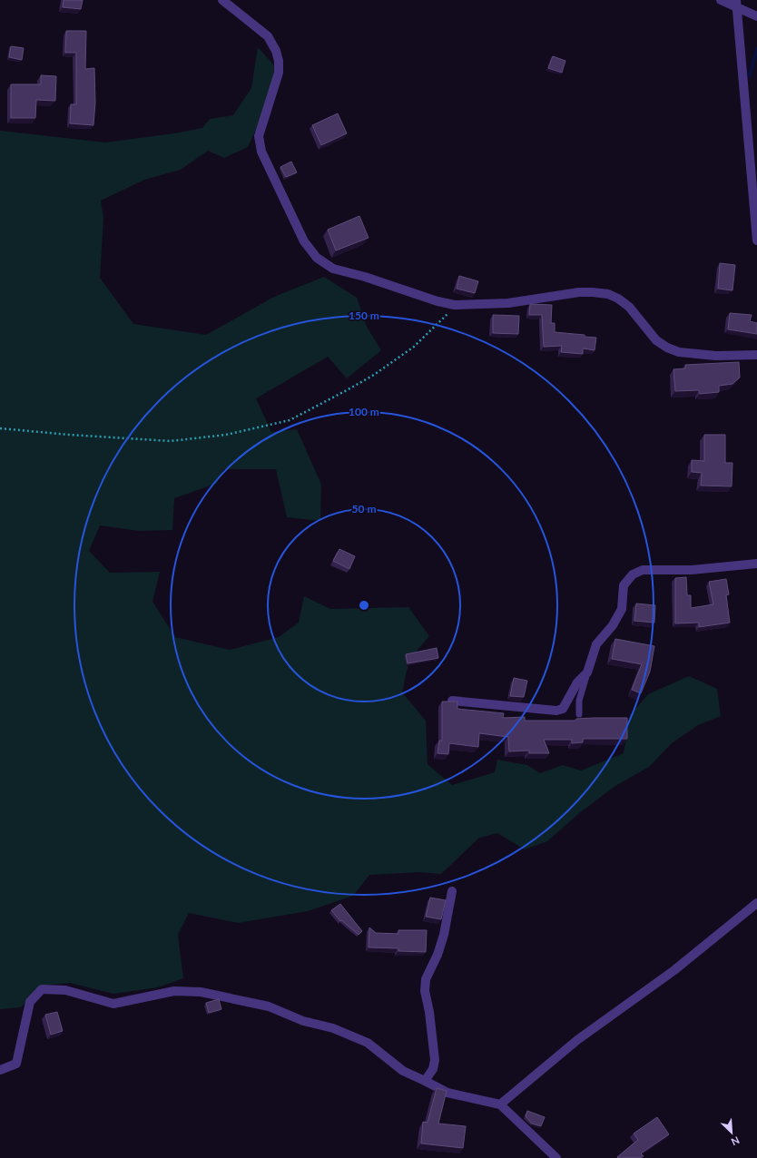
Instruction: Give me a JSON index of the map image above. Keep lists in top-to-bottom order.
{
  "north": "bottom right",
  "rings": ["150 m", "100 m", "50 m"]
}
